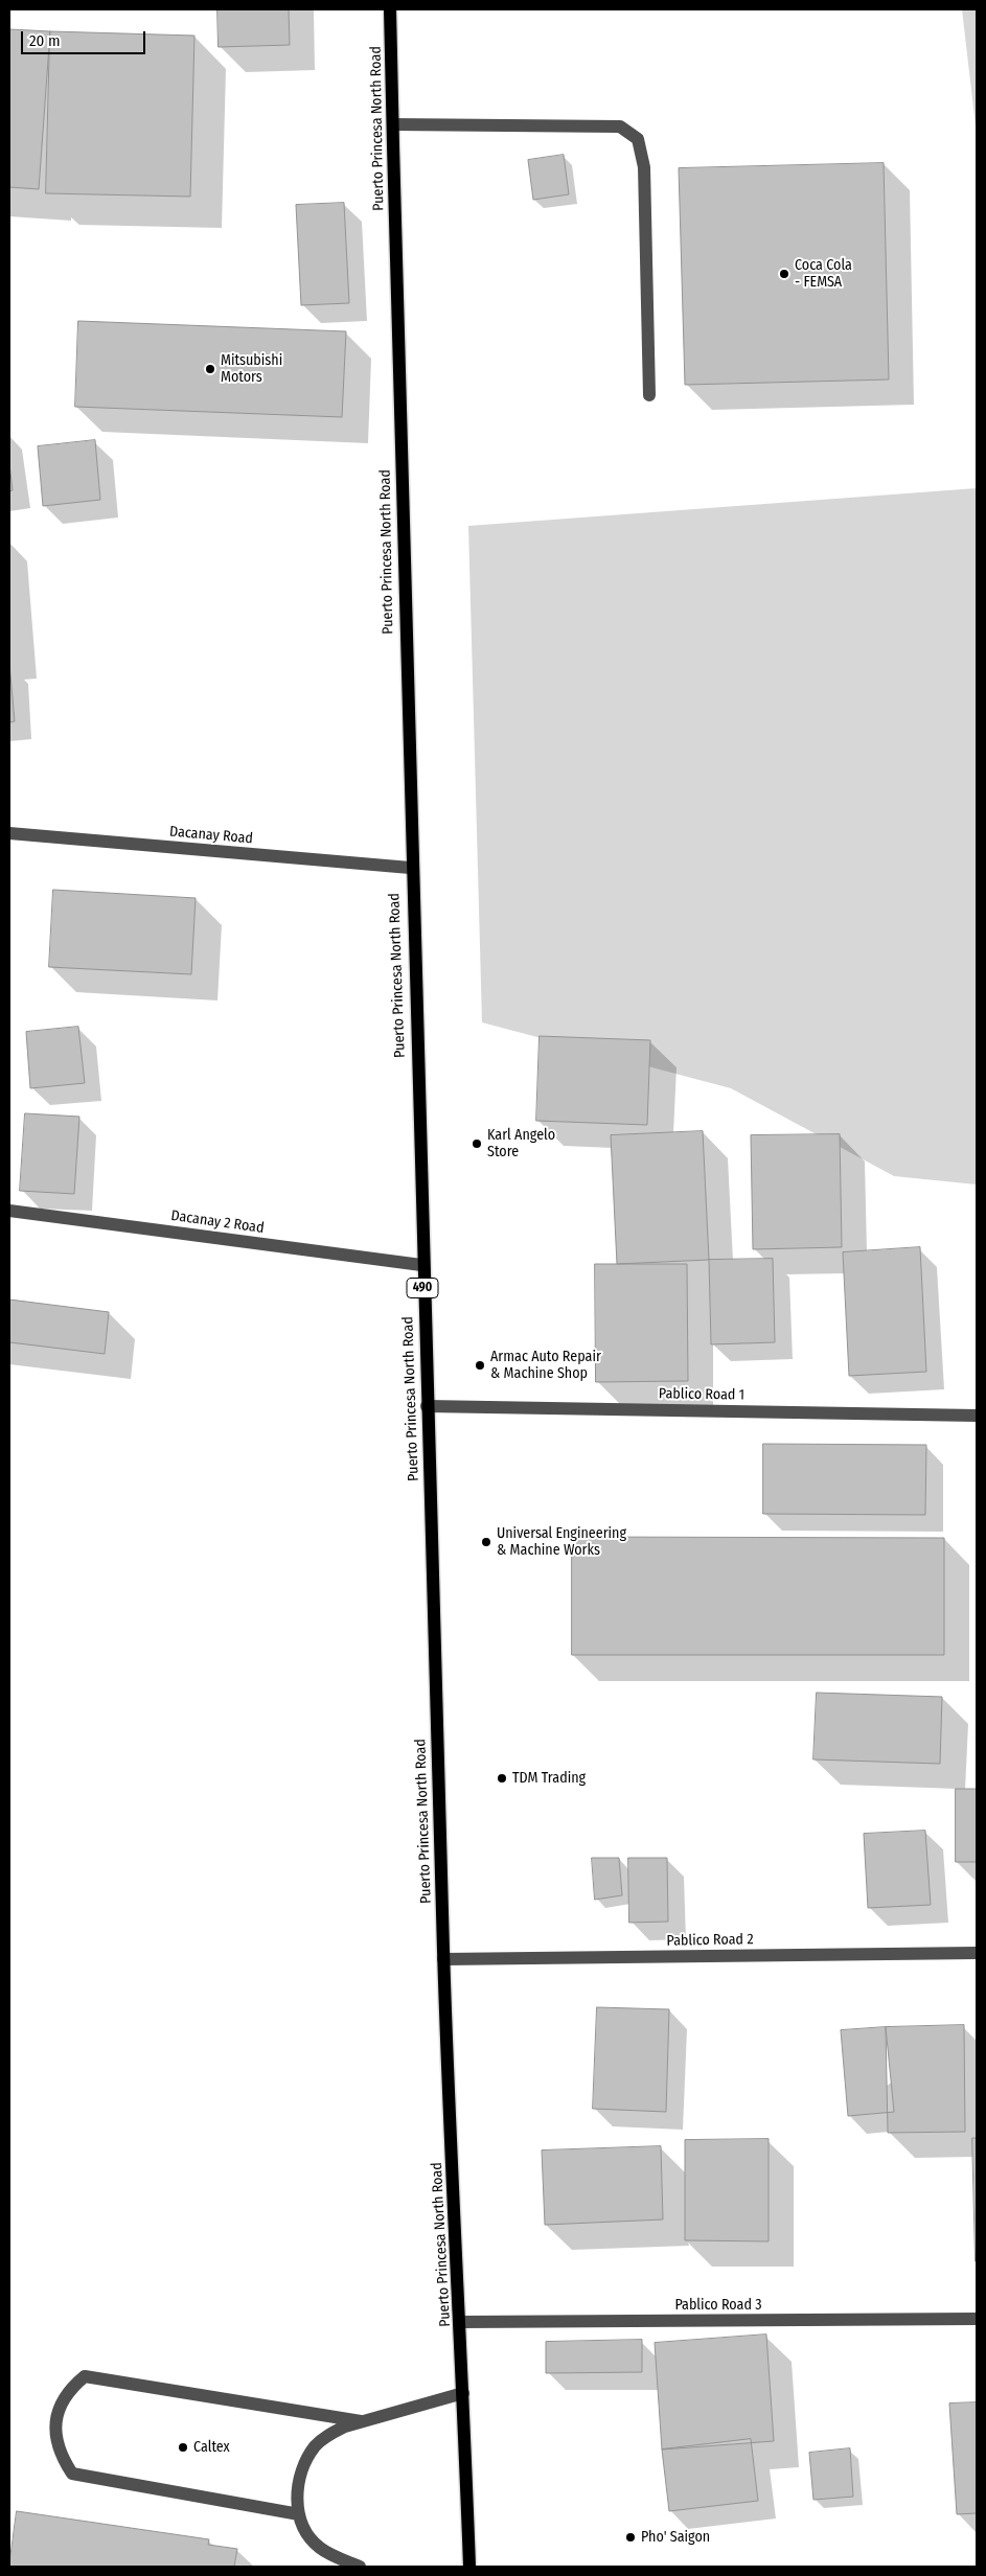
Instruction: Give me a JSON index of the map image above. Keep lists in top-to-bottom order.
{
  "streets": {
    "main road": ["Puerto Princesa North Road", "490"],
    "street": [
      "Dacanay Road",
      "Dacanay 2 Road",
      "Pablico Road 1",
      "Pablico Road 2",
      "Pablico Road 3"
    ]
  },
  "crossings": [
    ["Puerto Princesa North Road", "Dacanay Road"],
    ["Puerto Princesa North Road", "Dacanay 2 Road"],
    ["Puerto Princesa North Road", "Pablico Road 1"],
    ["Puerto Princesa North Road", "Pablico Road 2"],
    ["Puerto Princesa North Road", "Pablico Road 3"]
  ],
  "places": [
    "Coca Cola - FEMSA",
    "Mitsubishi Motors",
    "Karl Angelo Store",
    "Armac Auto Repair & Machine Shop",
    "Universal Engineering & Machine Works",
    "TDM Trading",
    "Caltex",
    "Pho' Saigon"
  ],
  "scale_bar": "20 m"
}
